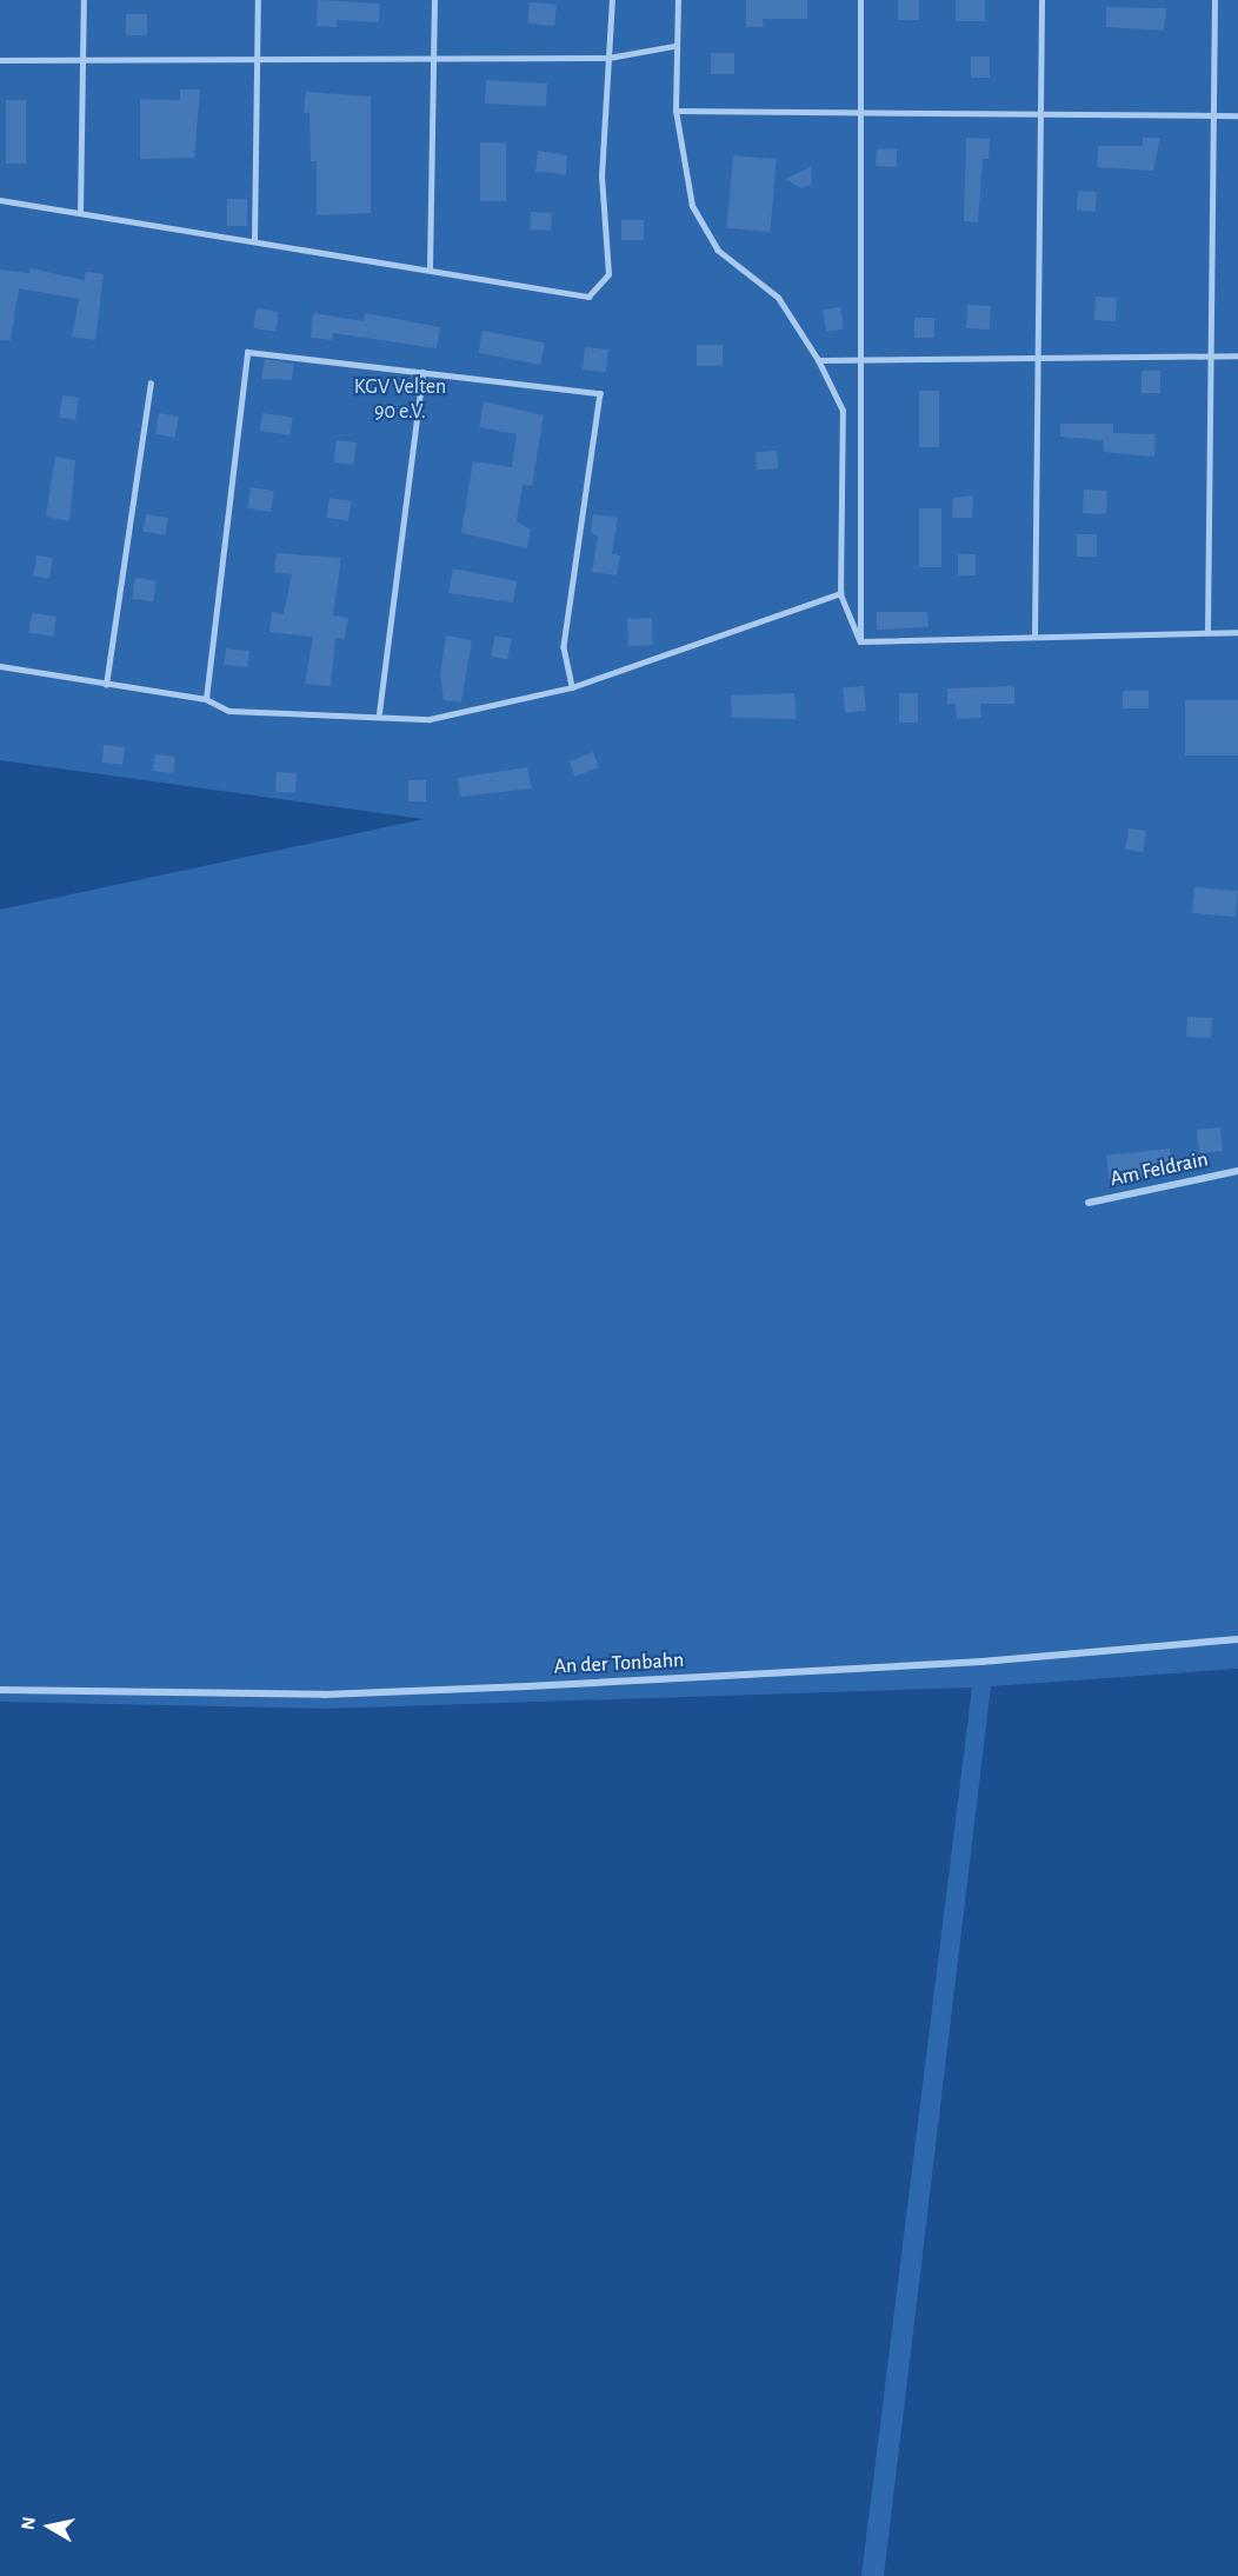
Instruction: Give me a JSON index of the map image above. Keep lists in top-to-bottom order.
{
  "streets": {
    "street": ["Am Feldrain", "An der Tonbahn"]
  },
  "parks": ["KGV Velten 90 e.V."],
  "north": "left"
}
